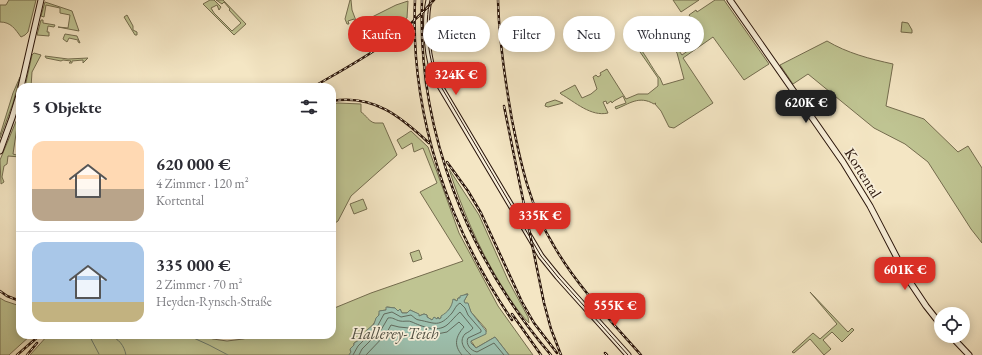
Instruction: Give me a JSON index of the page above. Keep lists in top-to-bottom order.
{
  "streets": {
    "street": ["Kortental"]
  },
  "water": ["Hallerey-Teich"],
  "page": {
    "chip": [
      "Kaufen",
      "Mieten",
      "Filter",
      "Neu",
      "Wohnung"
    ],
    "price": [
      "324K €",
      "620K €",
      "335K €",
      "601K €",
      "555K €"
    ],
    "heading": "5 Objekte",
    "list": [
      {
        "name": "620 000 €",
        "note": "4 Zimmer · 120 m² · Kortental"
      },
      {
        "name": "335 000 €",
        "note": "2 Zimmer · 70 m² · Heyden-Rynsch-Straße"
      }
    ]
  }
}
